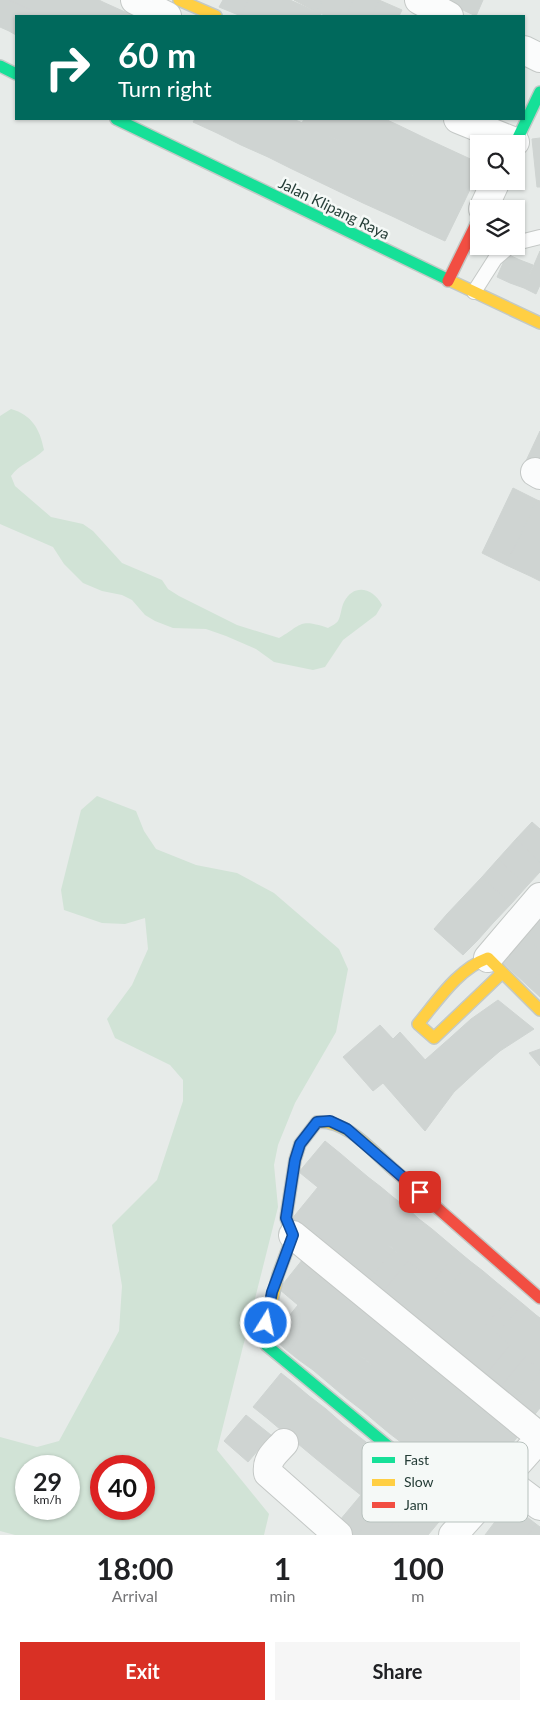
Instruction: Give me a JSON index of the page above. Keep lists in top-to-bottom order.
{
  "streets": {
    "street": ["Jalan Klipang Raya"]
  },
  "legend": ["Fast", "Slow", "Jam"],
  "page": {
    "turn": ["60 m", "Turn right"],
    "speed": "29 km/h",
    "limit": "40",
    "eta": [
      "18:00",
      "Arrival",
      "1",
      "min",
      "100",
      "m"
    ],
    "buttons": ["Exit", "Share"]
  }
}
